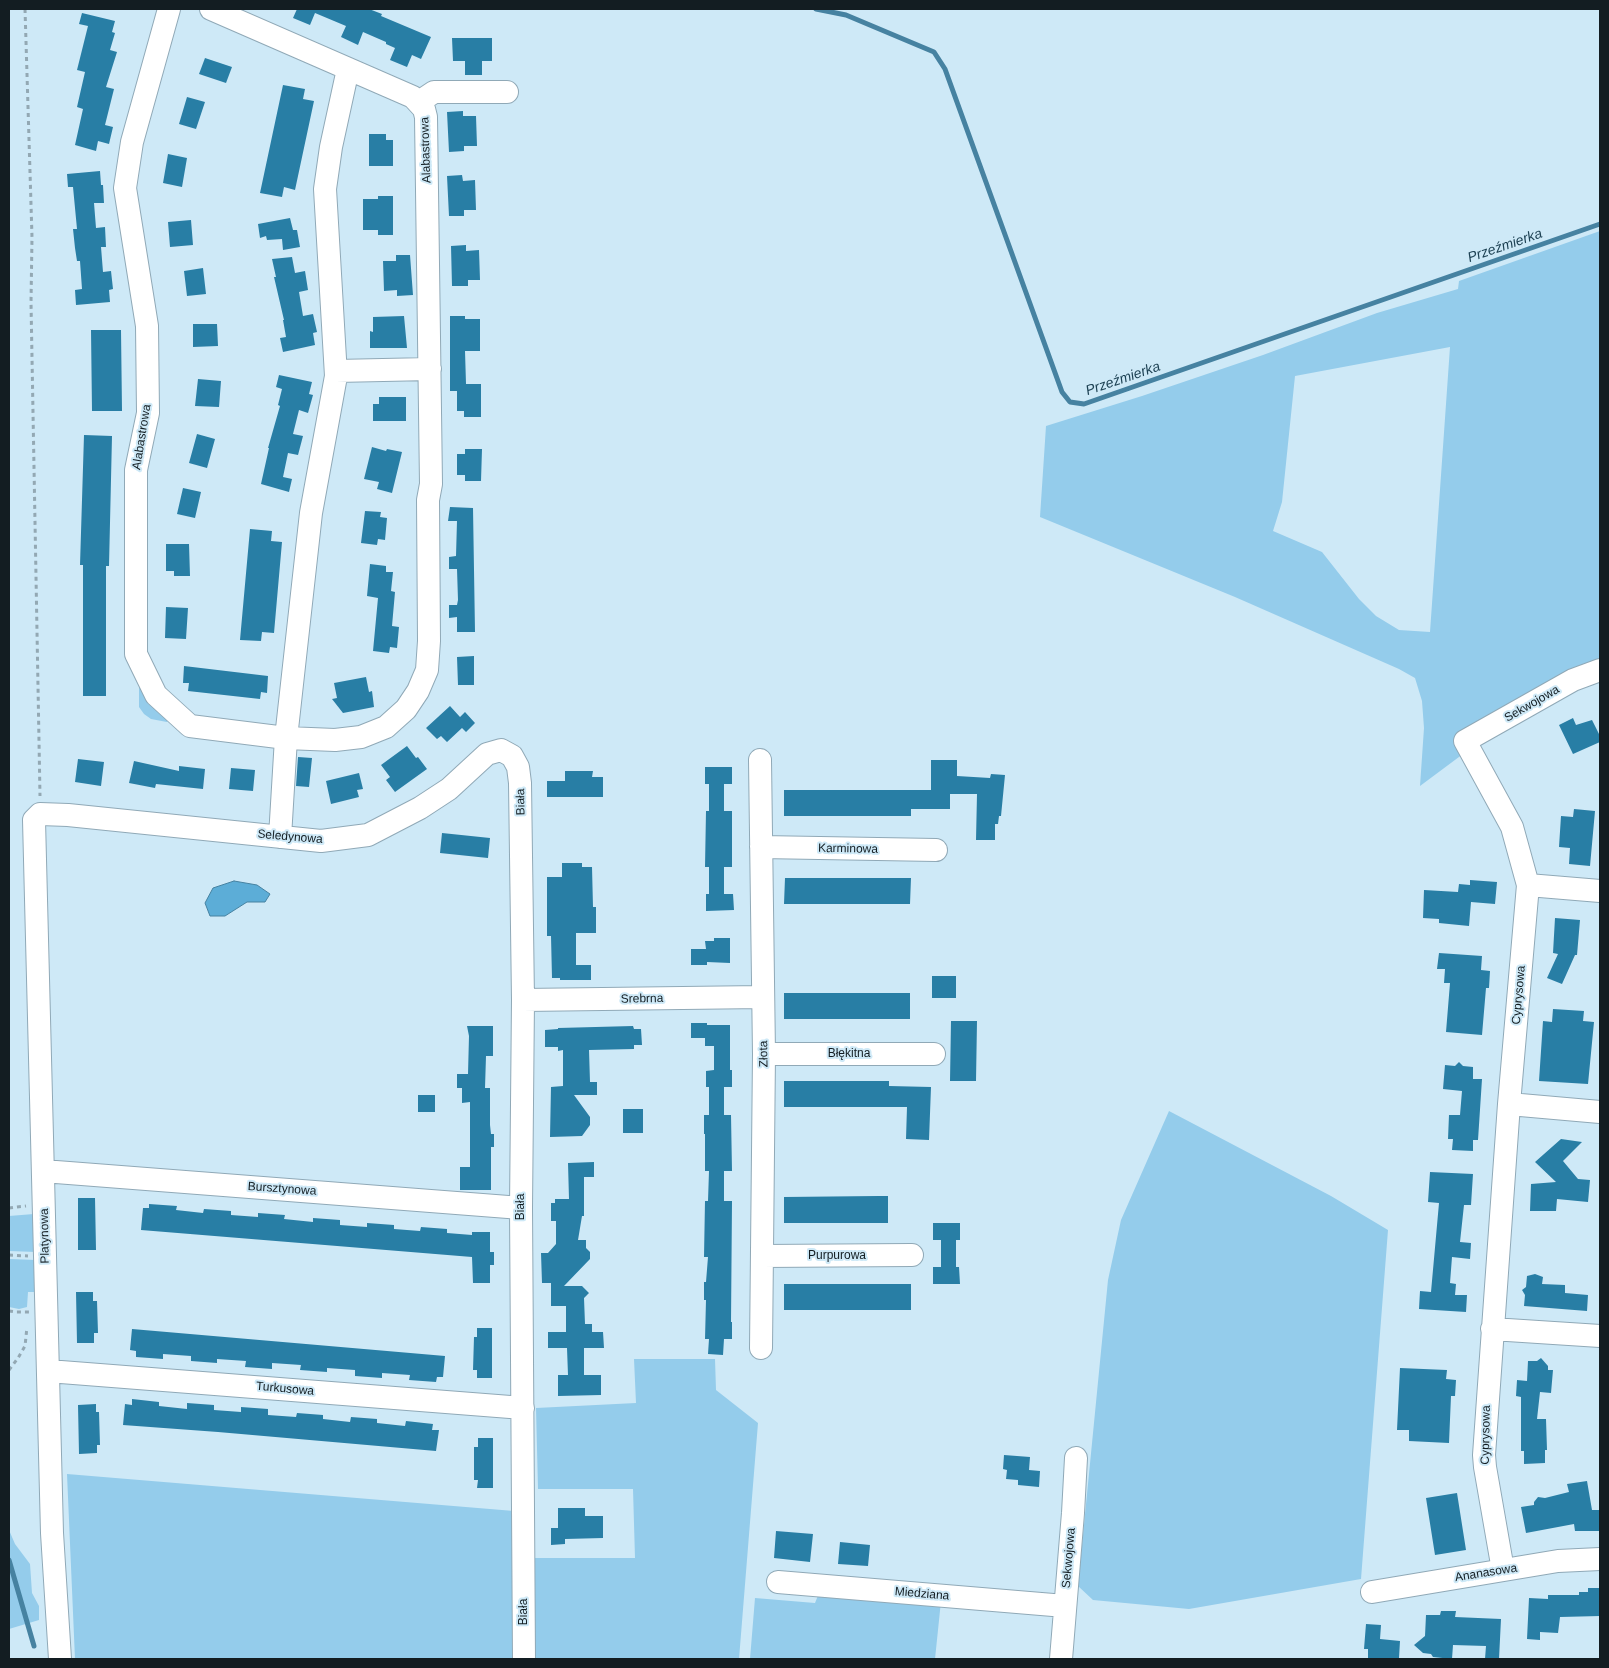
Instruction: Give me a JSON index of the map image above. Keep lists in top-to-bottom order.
{
  "streets": {
    "street": [
      "Alabastrowa",
      "Sekwojowa",
      "Biała",
      "Seledynowa",
      "Karminowa",
      "Cyprysowa",
      "Srebrna",
      "Złota",
      "Błękitna",
      "Bursztynowa",
      "Platynowa",
      "Purpurowa",
      "Turkusowa",
      "Ananasowa",
      "Miedziana"
    ]
  },
  "crossings": [
    ["Sekwojowa", "Cyprysowa"],
    ["Sekwojowa", "Miedziana"],
    ["Biała", "Seledynowa"],
    ["Biała", "Srebrna"],
    ["Biała", "Bursztynowa"],
    ["Biała", "Turkusowa"],
    ["Seledynowa", "Platynowa"],
    ["Karminowa", "Złota"],
    ["Cyprysowa", "Ananasowa"],
    ["Srebrna", "Złota"],
    ["Złota", "Błękitna"],
    ["Złota", "Purpurowa"],
    ["Bursztynowa", "Platynowa"],
    ["Platynowa", "Turkusowa"]
  ],
  "water": ["Przeźmierka"]
}
